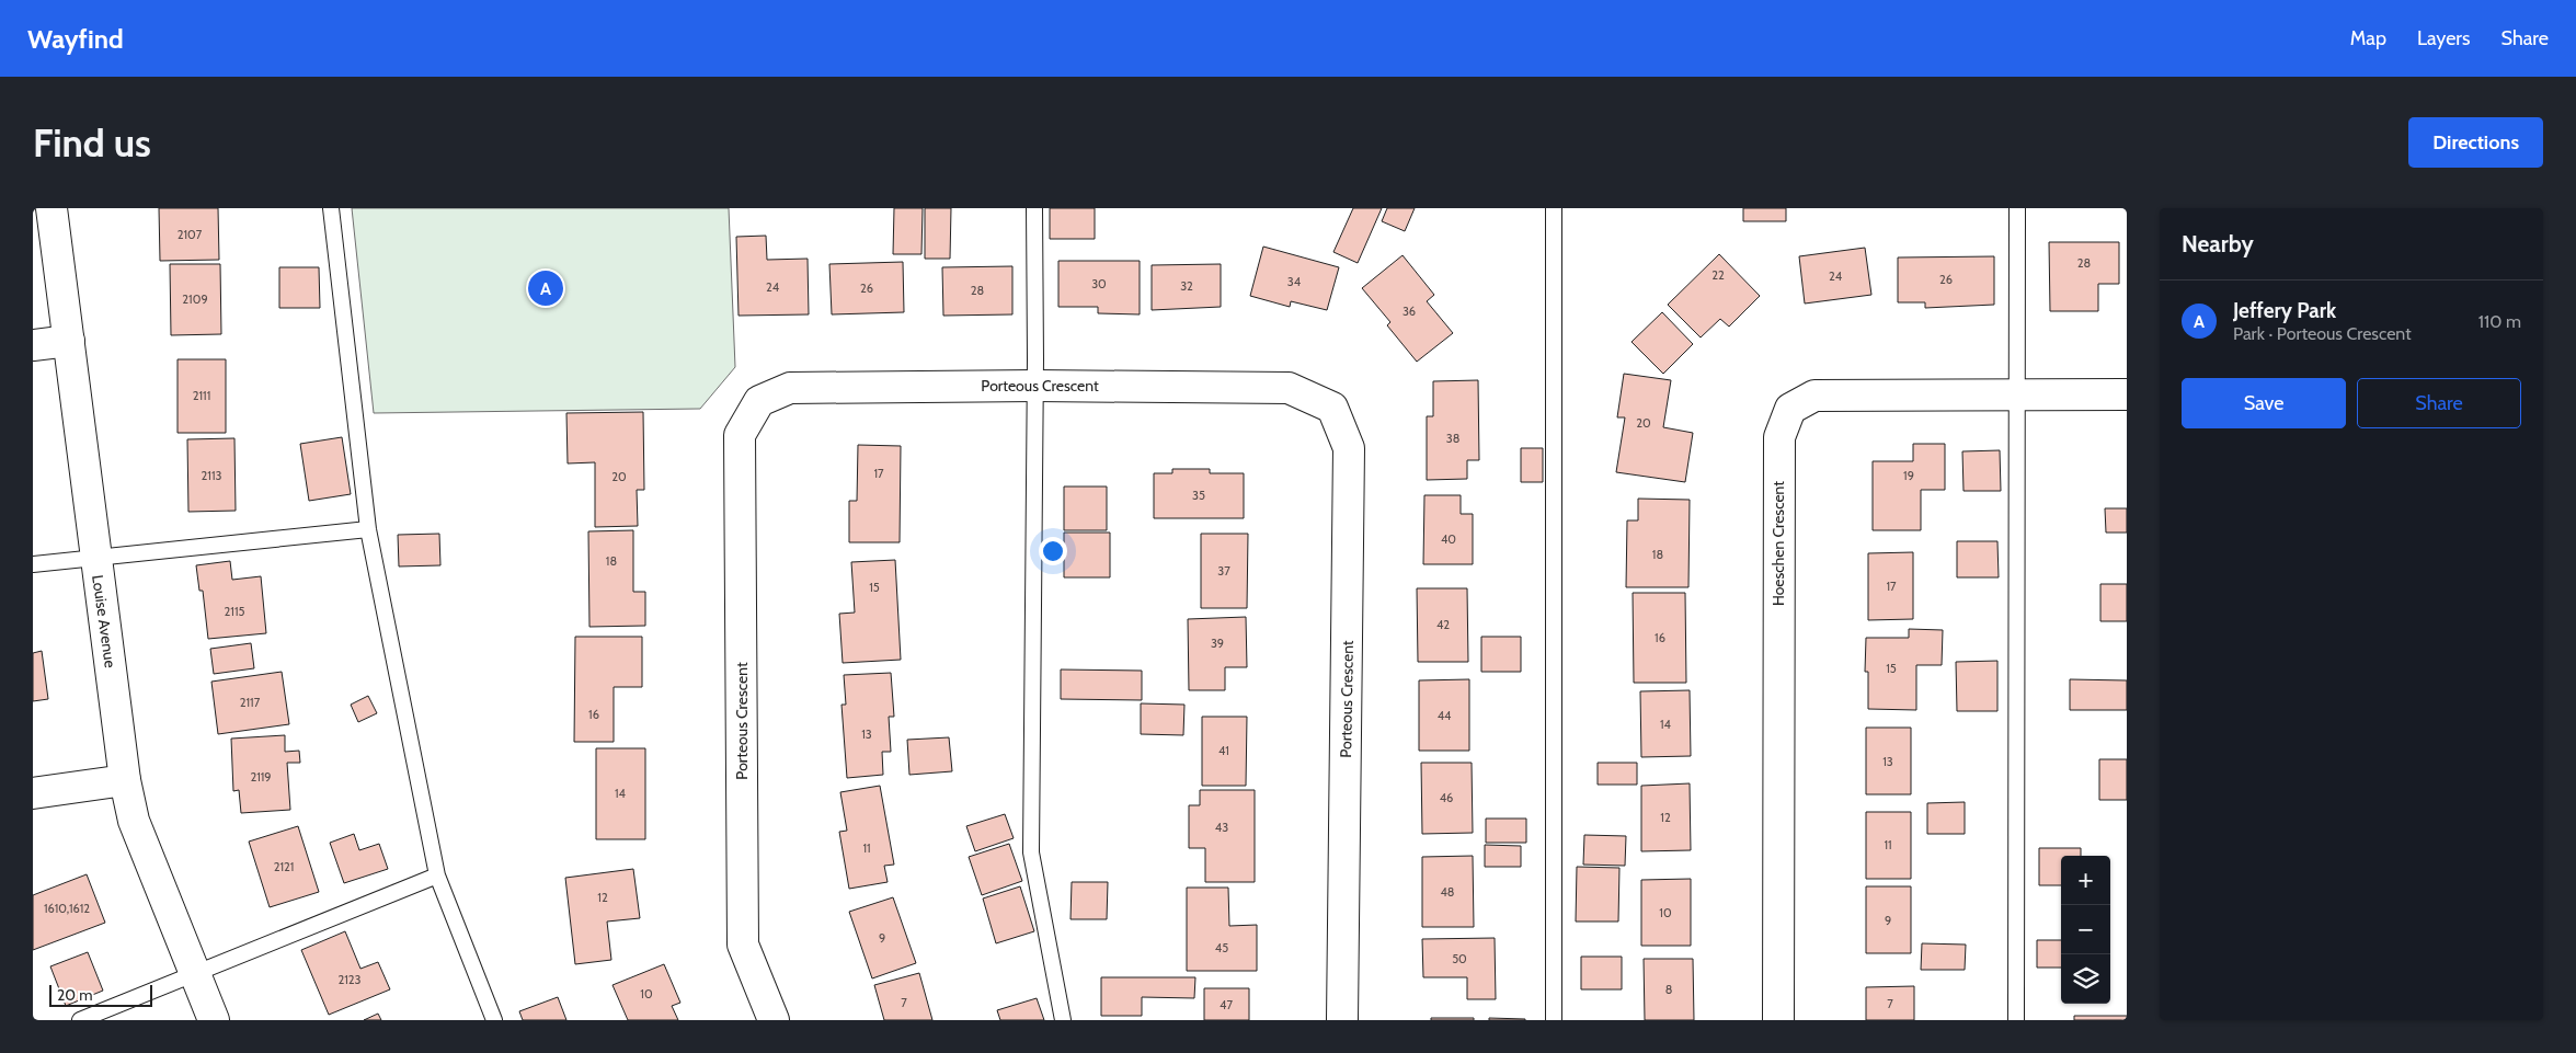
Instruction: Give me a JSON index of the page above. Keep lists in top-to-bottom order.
{
  "streets": {
    "street": ["Porteous Crescent", "Hoeschen Crescent", "Louise Avenue"]
  },
  "house_numbers": [
    "2107",
    "28",
    "22",
    "24",
    "26",
    "34",
    "30",
    "32",
    "24",
    "26",
    "28",
    "2109",
    "36",
    "2111",
    "20",
    "38",
    "17",
    "2113",
    "19",
    "20",
    "35",
    "40",
    "18",
    "18",
    "37",
    "17",
    "15",
    "2115",
    "42",
    "16",
    "39",
    "15",
    "2117",
    "16",
    "44",
    "14",
    "13",
    "41",
    "13",
    "2119",
    "14",
    "46",
    "12",
    "43",
    "11",
    "11",
    "2121",
    "48",
    "12",
    "1610,1612",
    "10",
    "9",
    "9",
    "45",
    "50",
    "2123",
    "8",
    "10",
    "7",
    "7",
    "47"
  ],
  "scale_bar": "20 m",
  "page": {
    "header": "Wayfind",
    "nav": ["Map", "Layers", "Share"],
    "buttons": [
      "Directions",
      ["Save", "Share"]
    ],
    "title": "Find us",
    "heading": "Nearby",
    "pins": "A",
    "list": [
      {
        "mark": "A",
        "name": "Jeffery Park",
        "note": "Park · Porteous Crescent",
        "value": "110 m"
      }
    ],
    "map_buttons": ["+", "−"],
    "scale": "20 m"
  }
}
